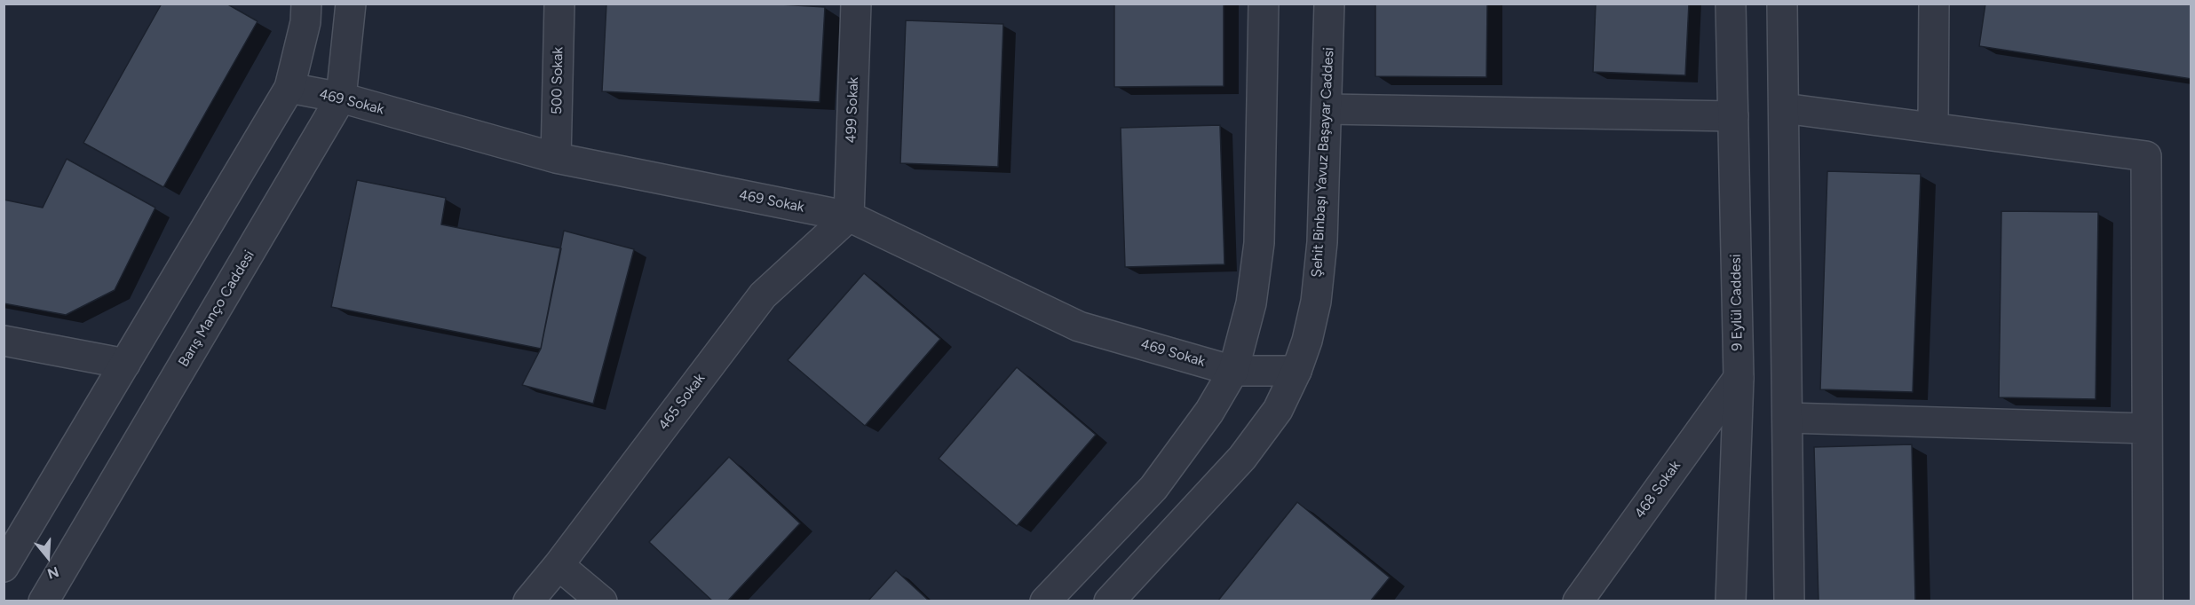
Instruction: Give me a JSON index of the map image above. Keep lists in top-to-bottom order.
{
  "streets": {
    "street": [
      "500 Sokak",
      "469 Sokak",
      "499 Sokak",
      "Şehit Binbaşı Yavuz Başayar Caddesi",
      "9 Eylül Caddesi",
      "Barış Manço Caddesi",
      "465 Sokak",
      "468 Sokak"
    ]
  },
  "crossings": [
    ["500 Sokak", "469 Sokak"],
    ["469 Sokak", "499 Sokak"],
    ["469 Sokak", "Şehit Binbaşı Yavuz Başayar Caddesi"],
    ["469 Sokak", "Barış Manço Caddesi"],
    ["469 Sokak", "465 Sokak"],
    ["499 Sokak", "465 Sokak"],
    ["9 Eylül Caddesi", "468 Sokak"]
  ],
  "north": "bottom"
}
